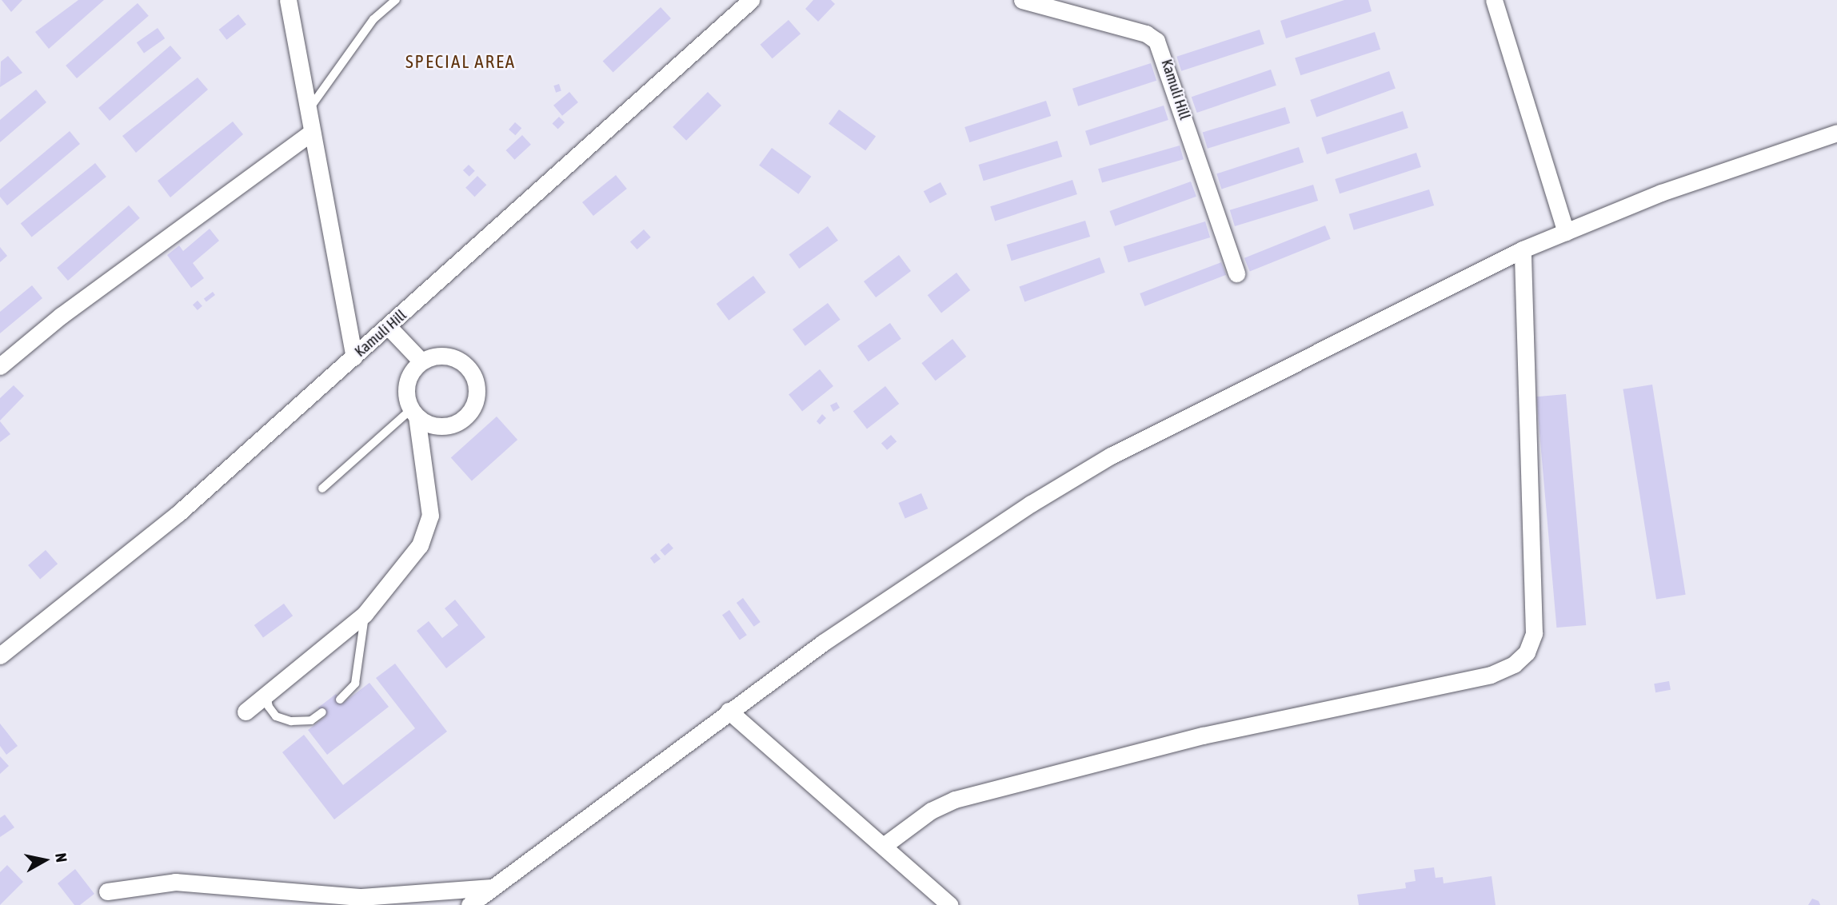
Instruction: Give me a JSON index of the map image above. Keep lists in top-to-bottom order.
{
  "streets": {
    "street": ["Kamuli Hill"]
  },
  "districts": ["SPECIAL AREA"],
  "north": "right"
}
